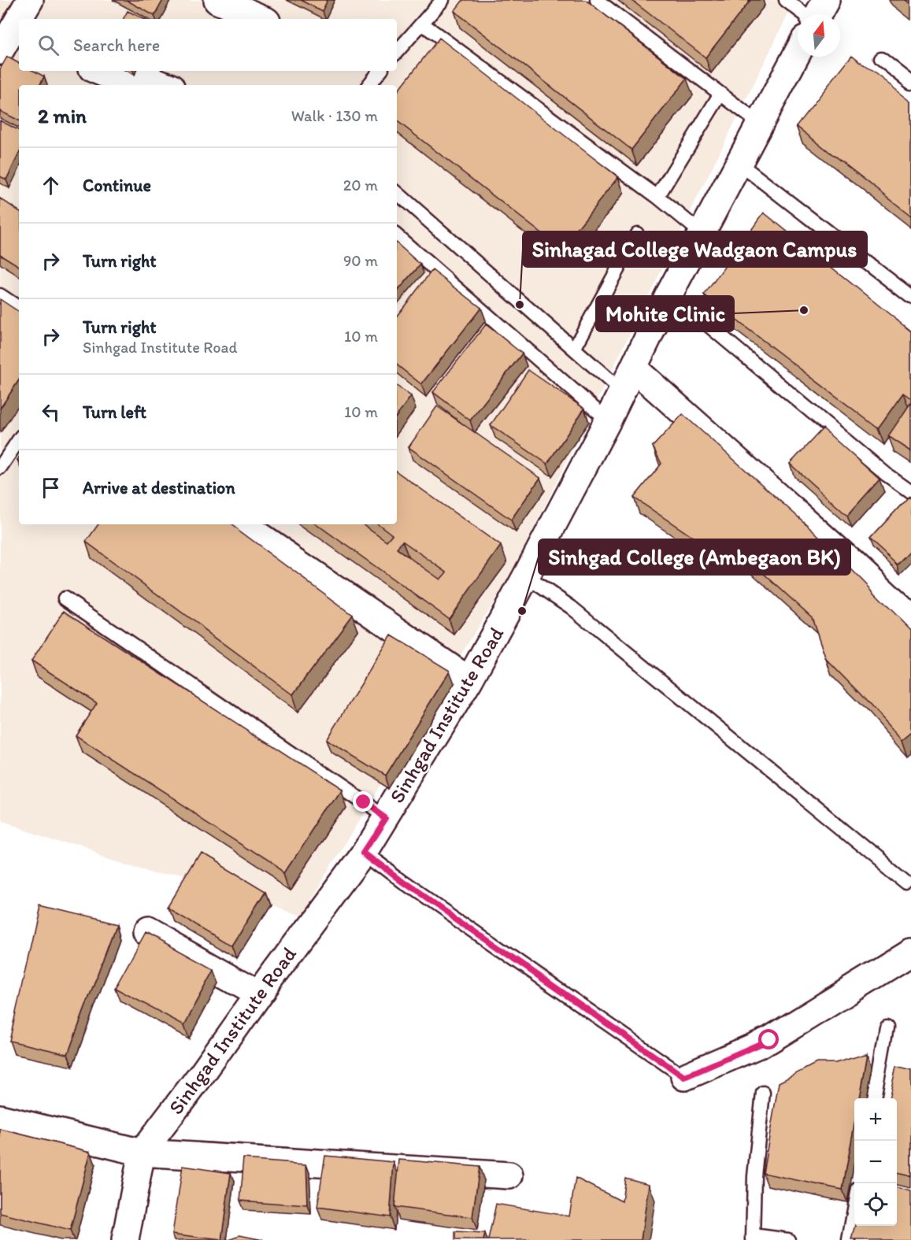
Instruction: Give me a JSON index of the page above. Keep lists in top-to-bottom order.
{
  "streets": {
    "street": ["Sinhgad Institute Road"]
  },
  "places": ["Sinhagad College Wadgaon Campus", "Mohite Clinic", "Sinhgad College (Ambegaon BK)"],
  "north": "top",
  "page": {
    "search": "Search here",
    "heading": ["2 min", "Walk · 130 m"],
    "list": [
      ["Continue", "20 m"],
      ["Turn right", "90 m"],
      ["Turn right", "Sinhgad Institute Road", "10 m"],
      ["Turn left", "10 m"],
      "Arrive at destination"
    ],
    "map_buttons": ["+", "−"]
  }
}
